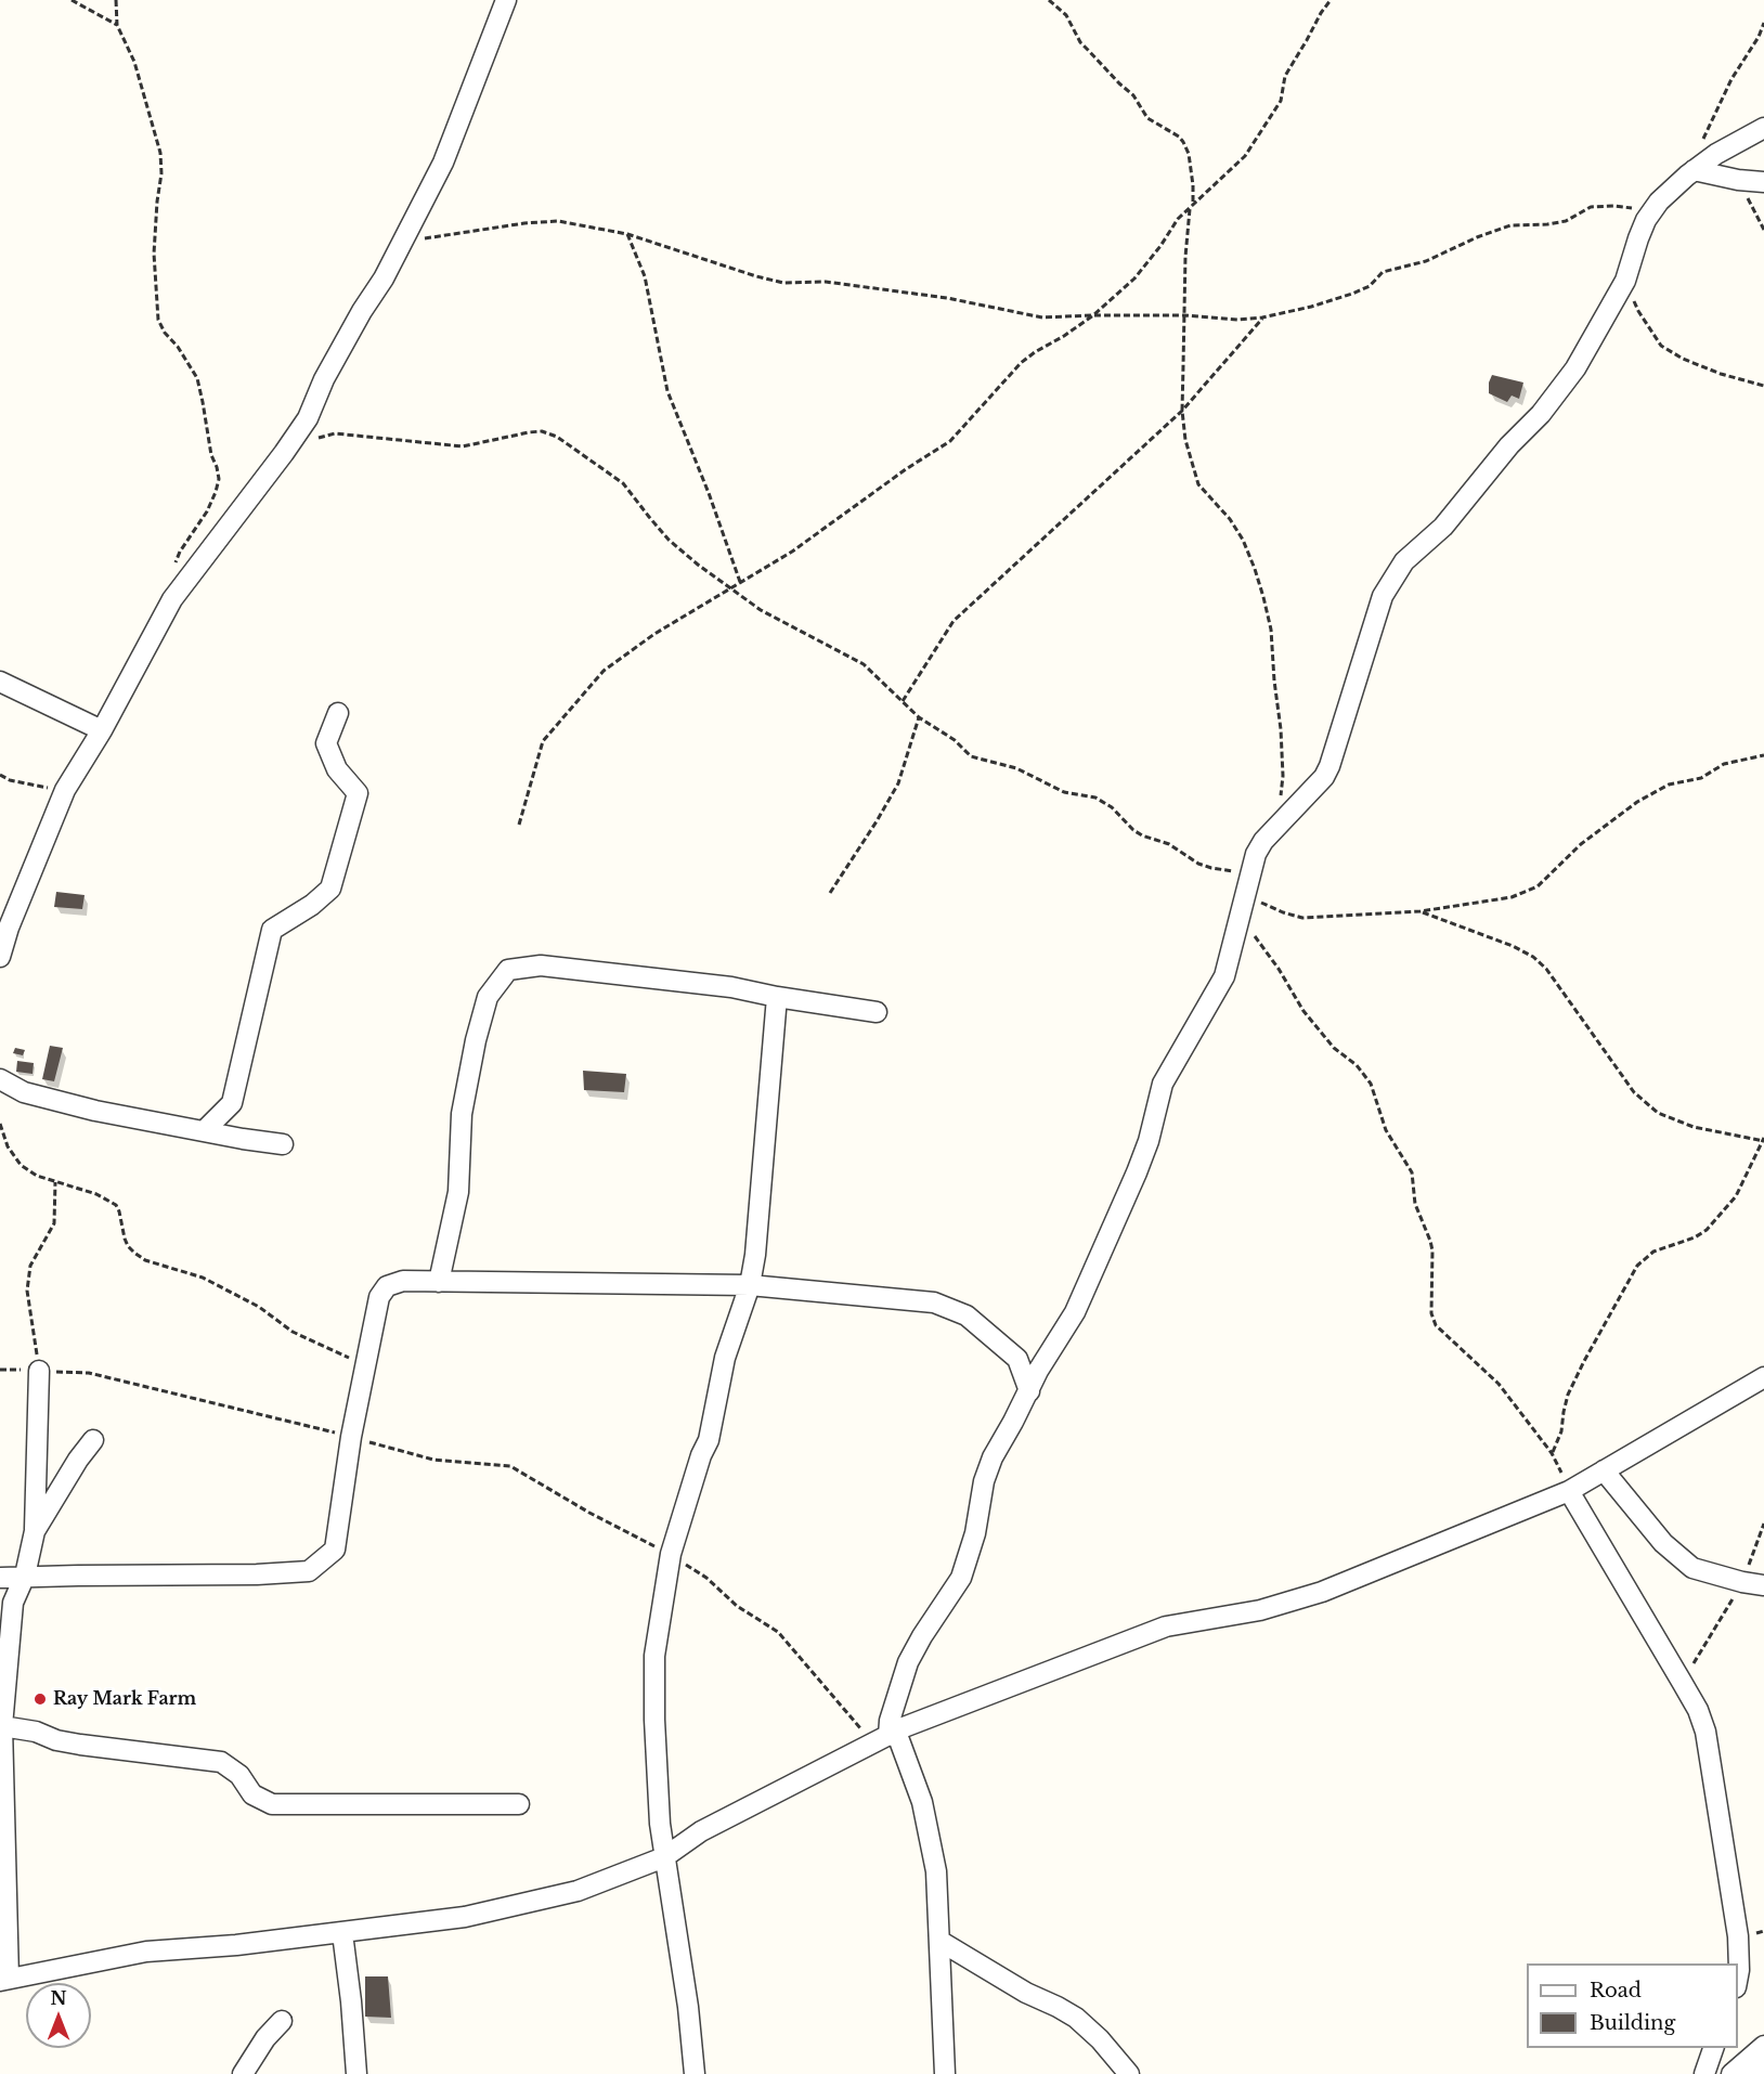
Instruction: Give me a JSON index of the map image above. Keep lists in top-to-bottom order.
{
  "places": ["Ray Mark Farm"],
  "legend": ["Road", "Building"],
  "north": "top"
}
